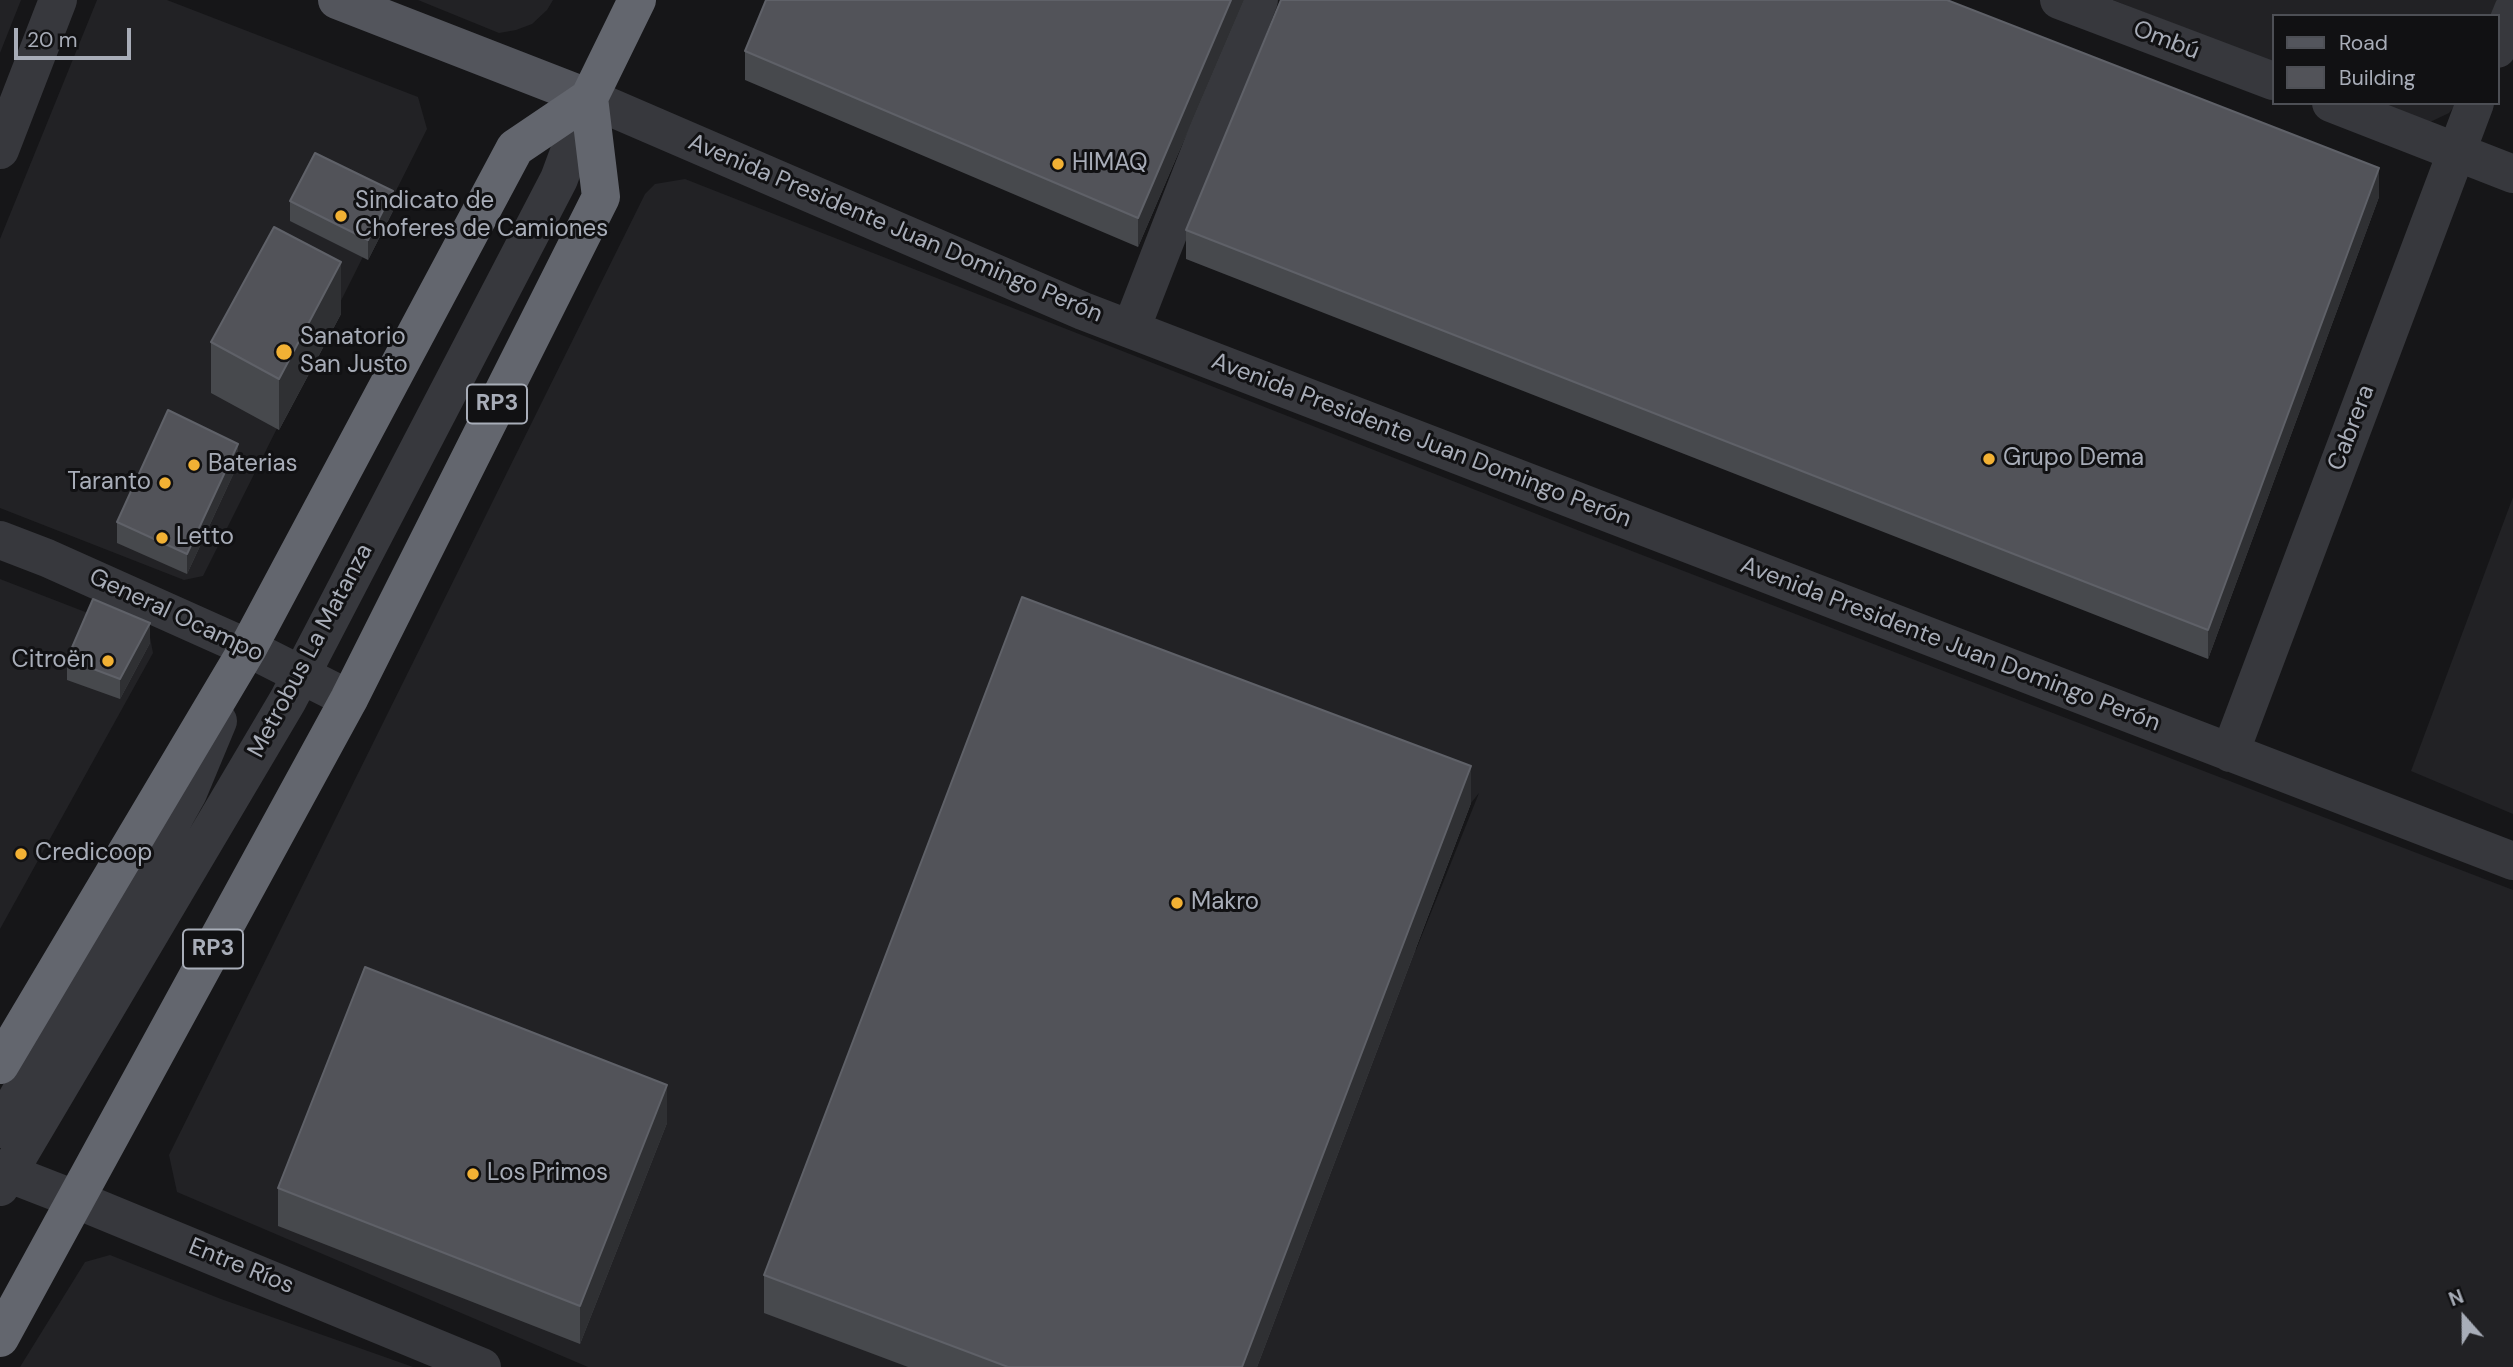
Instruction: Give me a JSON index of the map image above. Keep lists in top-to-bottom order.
{
  "streets": {
    "highway": ["RP3"],
    "main road": ["Avenida Presidente Juan Domingo Perón"],
    "street": [
      "Ombú",
      "Cabrera",
      "General Ocampo",
      "Metrobus La Matanza",
      "Entre Ríos"
    ]
  },
  "crossings": [
    ["Avenida Presidente Juan Domingo Perón", "RP3"],
    ["Avenida Presidente Juan Domingo Perón", "Cabrera"],
    ["Avenida Presidente Juan Domingo Perón", "Metrobus La Matanza"],
    ["RP3", "General Ocampo"],
    ["RP3", "Metrobus La Matanza"],
    ["RP3", "Entre Ríos"],
    ["General Ocampo", "Metrobus La Matanza"],
    ["Metrobus La Matanza", "Entre Ríos"]
  ],
  "places": [
    "HIMAQ",
    "Sindicato de Choferes de Camiones",
    "Sanatorio San Justo",
    "Grupo Dema",
    "Baterias",
    "Taranto",
    "Letto",
    "Citroën",
    "Credicoop",
    "Makro",
    "Los Primos"
  ],
  "legend": ["Road", "Building"],
  "scale_bar": "20 m",
  "north": "top"
}
